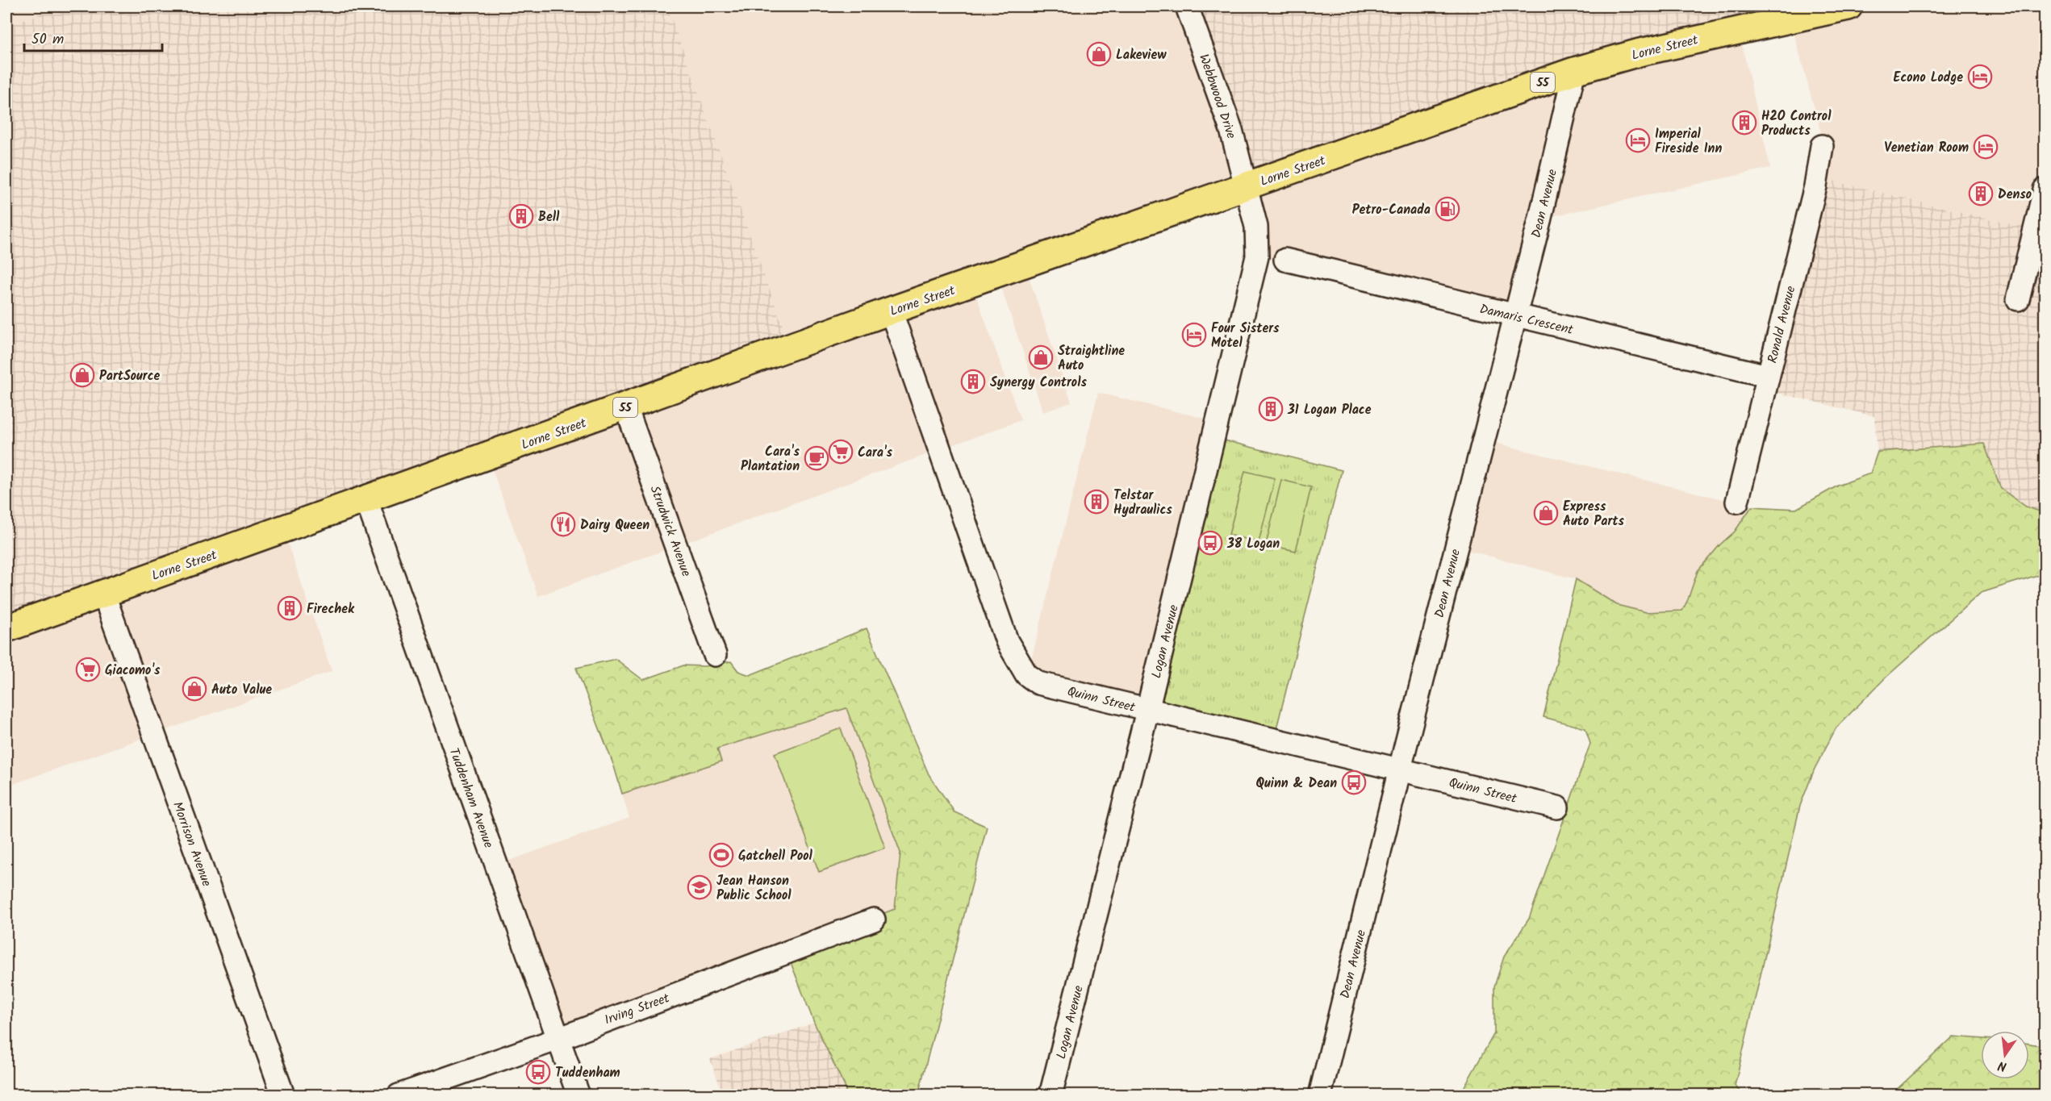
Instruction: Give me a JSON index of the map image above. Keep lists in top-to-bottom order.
{
  "streets": {
    "main road": ["Lorne Street", "55"],
    "street": [
      "Webbwood Drive",
      "Dean Avenue",
      "Damaris Crescent",
      "Ronald Avenue",
      "Strudwick Avenue",
      "Logan Avenue",
      "Quinn Street",
      "Tuddenham Avenue",
      "Morrison Avenue",
      "Irving Street"
    ]
  },
  "crossings": [
    ["Lorne Street", "Webbwood Drive"],
    ["Lorne Street", "Dean Avenue"],
    ["Lorne Street", "Strudwick Avenue"],
    ["Lorne Street", "Logan Avenue"],
    ["Lorne Street", "Quinn Street"],
    ["Lorne Street", "Tuddenham Avenue"],
    ["Lorne Street", "Morrison Avenue"],
    ["Webbwood Drive", "Logan Avenue"],
    ["Dean Avenue", "Damaris Crescent"],
    ["Dean Avenue", "Quinn Street"],
    ["Damaris Crescent", "Ronald Avenue"],
    ["Logan Avenue", "Quinn Street"],
    ["Tuddenham Avenue", "Irving Street"]
  ],
  "places": {
    "shop": [
      "Lakeview",
      "Straightline Auto",
      "PartSource",
      "Express Auto Parts",
      "Auto Value"
    ],
    "hotel": [
      "Econo Lodge",
      "Imperial Fireside Inn",
      "Venetian Room",
      "Four Sisters Motel"
    ],
    "building": [
      "H2O Control Products",
      "Denso",
      "Bell",
      "Synergy Controls",
      "31 Logan Place",
      "Telstar Hydraulics",
      "Firechek"
    ],
    "fuel station": ["Petro-Canada"],
    "supermarket": ["Cara's", "Giacomo's"],
    "cafe": ["Cara's Plantation"],
    "restaurant": ["Dairy Queen"],
    "bus stop": ["38 Logan", "Quinn & Dean", "Tuddenham"],
    "sports": ["Gatchell Pool"],
    "school or university": ["Jean Hanson Public School"]
  },
  "scale_bar": "50 m",
  "north": "bottom"
}
